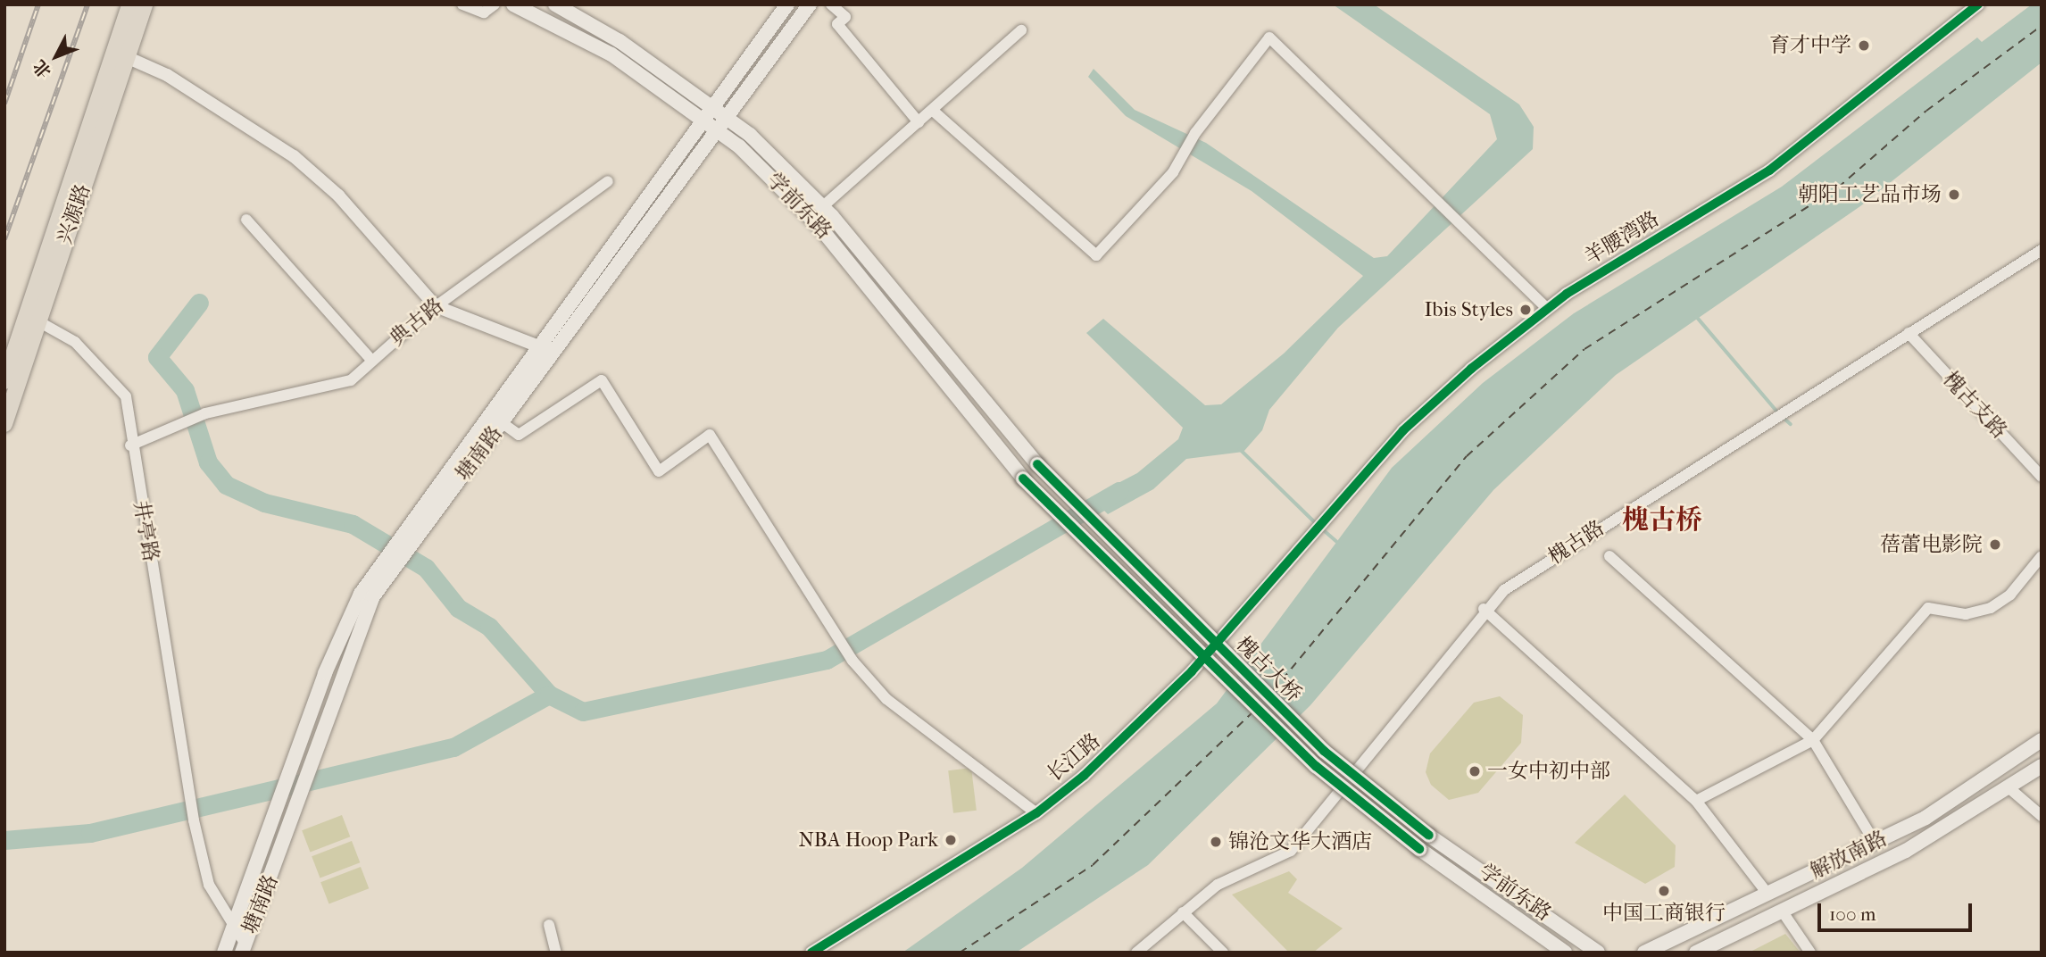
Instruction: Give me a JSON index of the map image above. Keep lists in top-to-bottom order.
{
  "streets": {
    "main road": [
      "学前东路",
      "兴源路",
      "塘南路",
      "槐古大桥",
      "解放南路"
    ],
    "street": [
      "羊腰湾路",
      "典古路",
      "槐古支路",
      "井亭路",
      "槐古路",
      "长江路"
    ]
  },
  "crossings": [
    ["学前东路", "塘南路"],
    ["学前东路", "槐古大桥"],
    ["兴源路", "井亭路"],
    ["羊腰湾路", "长江路"],
    ["典古路", "井亭路"],
    ["槐古支路", "槐古路"],
    ["塘南路", "井亭路"]
  ],
  "districts": ["槐古桥"],
  "places": [
    "育才中学",
    "朝阳工艺品市场",
    "Ibis Styles",
    "蓓蕾电影院",
    "一女中初中部",
    "NBA Hoop Park",
    "锦沧文华大酒店",
    "中国工商银行"
  ],
  "scale_bar": "100 m",
  "north": "bottom left"
}
